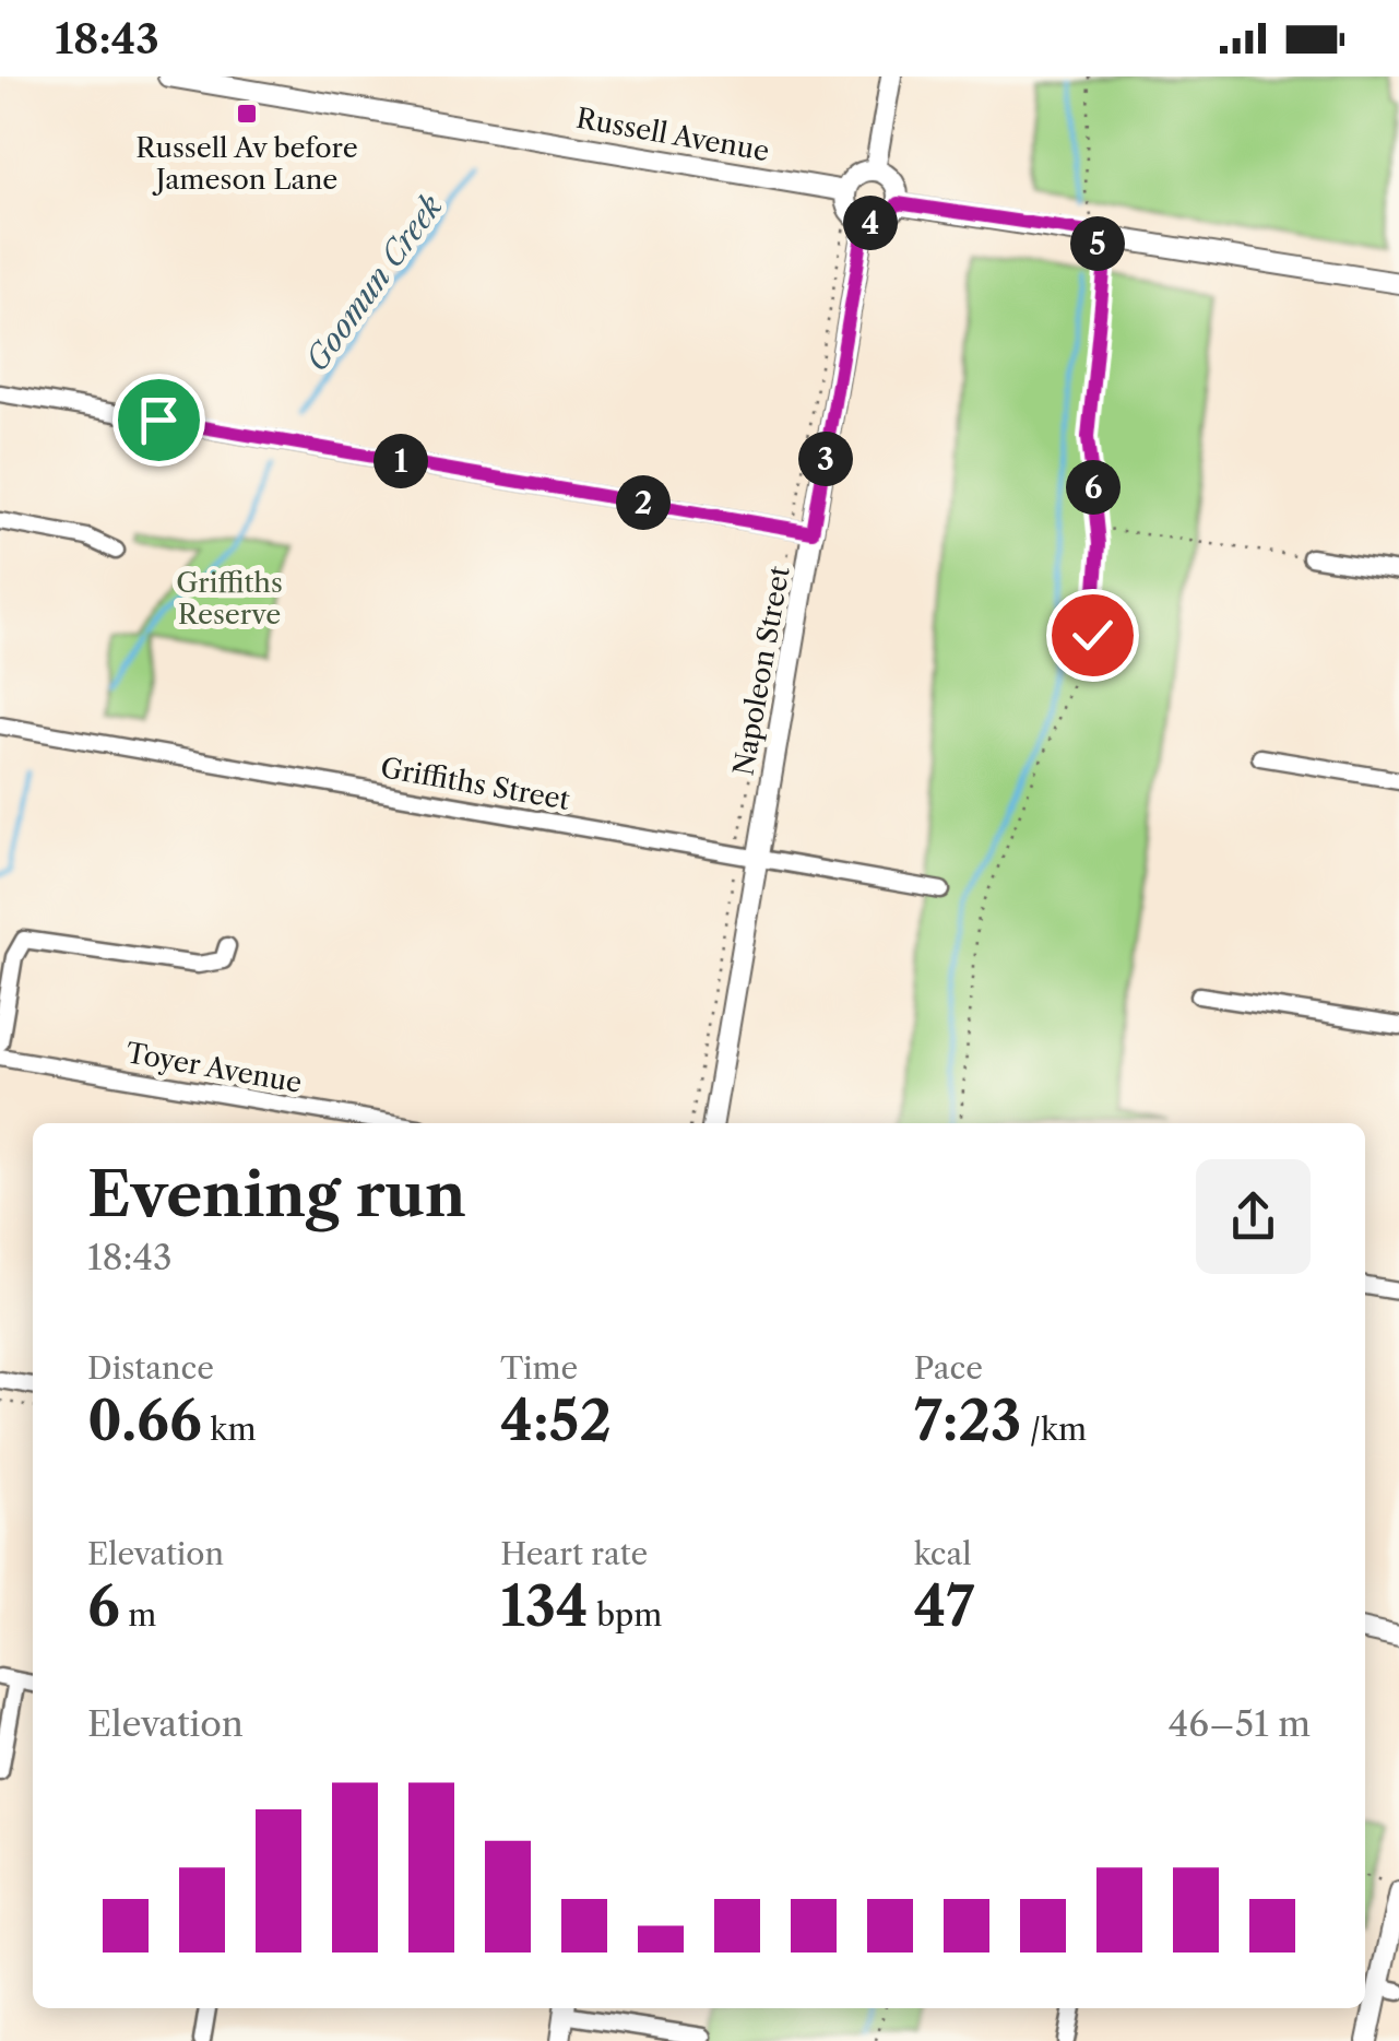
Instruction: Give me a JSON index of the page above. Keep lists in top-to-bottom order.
{
  "streets": {
    "street": [
      "Russell Avenue",
      "Napoleon Street",
      "Griffiths Street",
      "Toyer Avenue"
    ]
  },
  "crossings": [
    ["Russell Avenue", "Napoleon Street"],
    ["Napoleon Street", "Griffiths Street"]
  ],
  "water": ["Goomun Creek"],
  "parks": ["Griffiths Reserve"],
  "places": {
    "transit": ["Russell Av before Jameson Lane"]
  },
  "page": {
    "status": "18:43",
    "pins": [
      "4",
      "5",
      "3",
      "1",
      "6",
      "2"
    ],
    "heading": ["Evening run", "18:43"],
    "stats": [
      ["Distance", "0.66 km"],
      ["Time", "4:52"],
      ["Pace", "7:23 /km"],
      ["Elevation", "6 m"],
      ["Heart rate", "134 bpm"],
      ["kcal", "47"]
    ],
    "chart": ["Elevation", "46–51 m"]
  }
}
